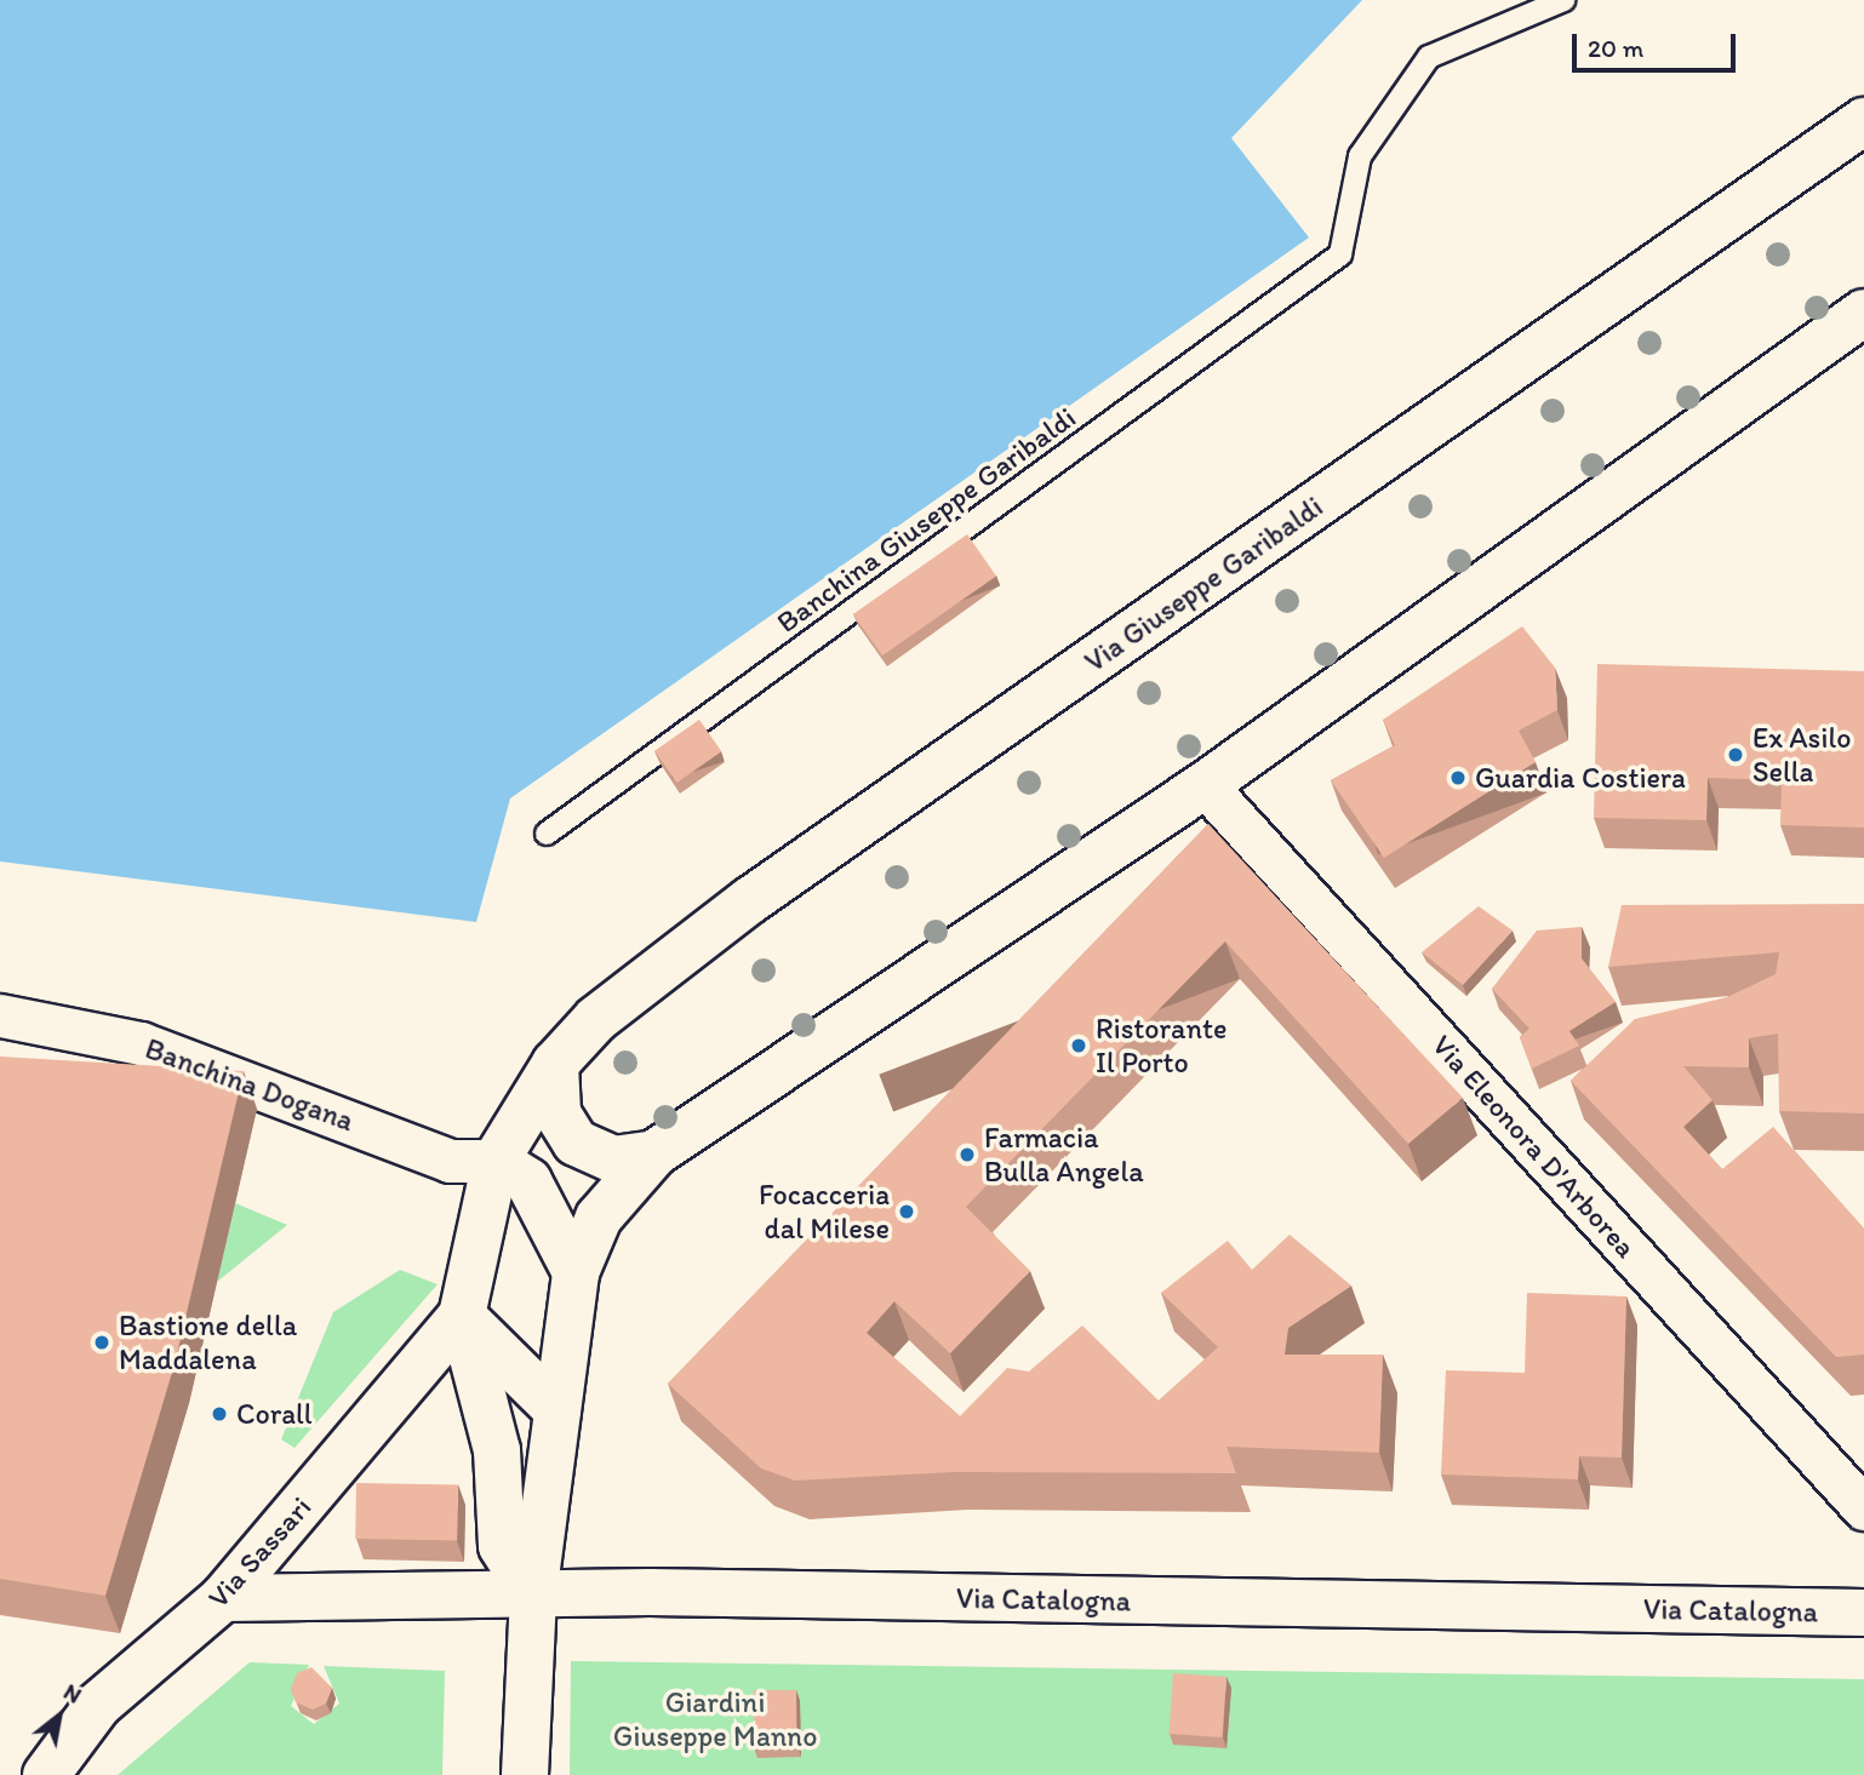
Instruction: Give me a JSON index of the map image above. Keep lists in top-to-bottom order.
{
  "streets": {
    "main road": ["Via Giuseppe Garibaldi", "Via Sassari", "Via Catalogna"],
    "street": ["Banchina Dogana", "Via Eleonora D'Arborea"],
    "lane": ["Banchina Giuseppe Garibaldi"]
  },
  "crossings": [
    ["Via Giuseppe Garibaldi", "Banchina Dogana"],
    ["Via Giuseppe Garibaldi", "Via Sassari"],
    ["Via Giuseppe Garibaldi", "Via Catalogna"],
    ["Via Sassari", "Via Catalogna"]
  ],
  "parks": ["Giardini Giuseppe Manno"],
  "places": [
    "Ex Asilo Sella",
    "Guardia Costiera",
    "Ristorante Il Porto",
    "Farmacia Bulla Angela",
    "Focacceria dal Milese",
    "Bastione della Maddalena",
    "Corall"
  ],
  "scale_bar": "20 m",
  "north": "top right"
}
